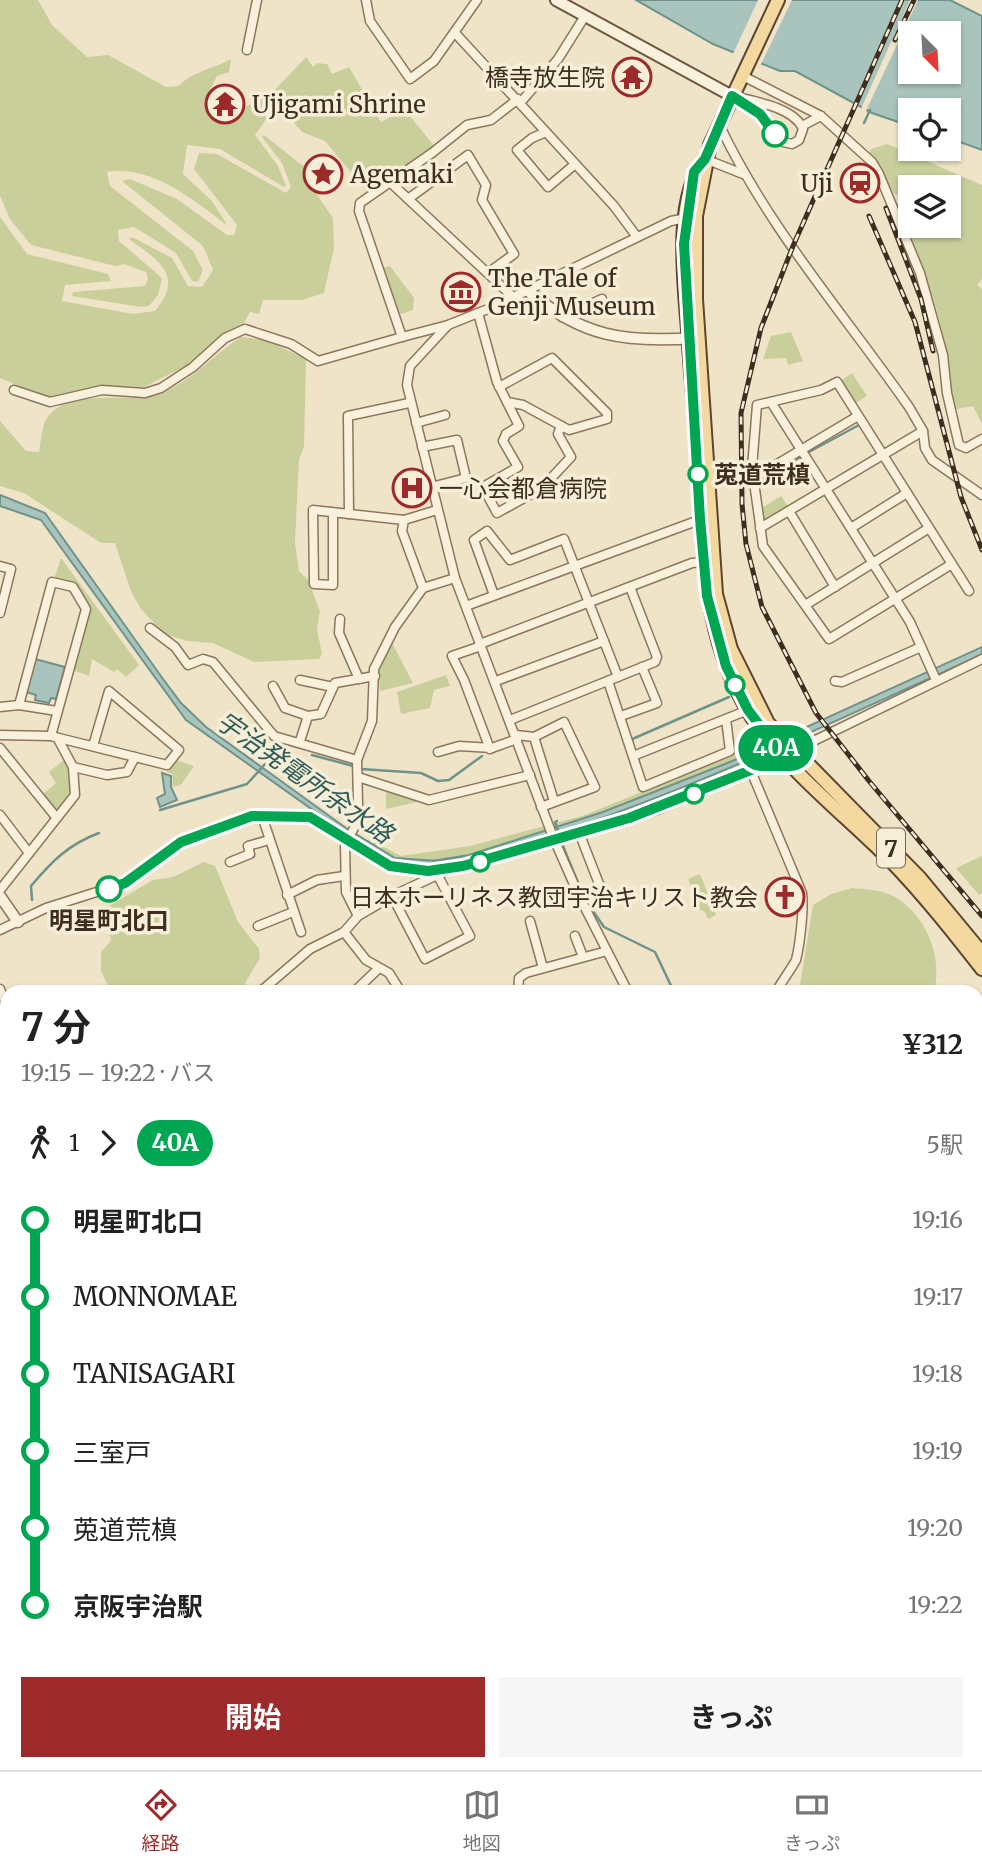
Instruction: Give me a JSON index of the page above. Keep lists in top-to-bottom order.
{
  "streets": {
    "main road": ["7"]
  },
  "water": ["宇治発電所余水路"],
  "places": {
    "temple": ["橋寺放生院", "Ujigami Shrine"],
    "place": ["Agemaki"],
    "station": ["Uji"],
    "museum": ["The Tale of Genji Museum"],
    "other": ["莵道荒槙", "明星町北口"],
    "hospital": ["一心会都倉病院"],
    "church": ["日本ホーリネス教団宇治キリスト教会"]
  },
  "lines": ["bus line 40A"],
  "north": "bottom right",
  "page": {
    "on_map": "40A",
    "heading": ["7 分", "19:15 – 19:22 · バス", "¥312"],
    "legs": ["1", "40A", "5駅"],
    "list": [
      {
        "name": "明星町北口",
        "value": "19:16"
      },
      {
        "name": "MONNOMAE",
        "value": "19:17"
      },
      {
        "name": "TANISAGARI",
        "value": "19:18"
      },
      {
        "name": "三室戸",
        "value": "19:19"
      },
      {
        "name": "莵道荒槙",
        "value": "19:20"
      },
      {
        "name": "京阪宇治駅",
        "value": "19:22"
      }
    ],
    "buttons": ["開始", "きっぷ"],
    "tabs": ["経路", "地図", "きっぷ"]
  }
}
